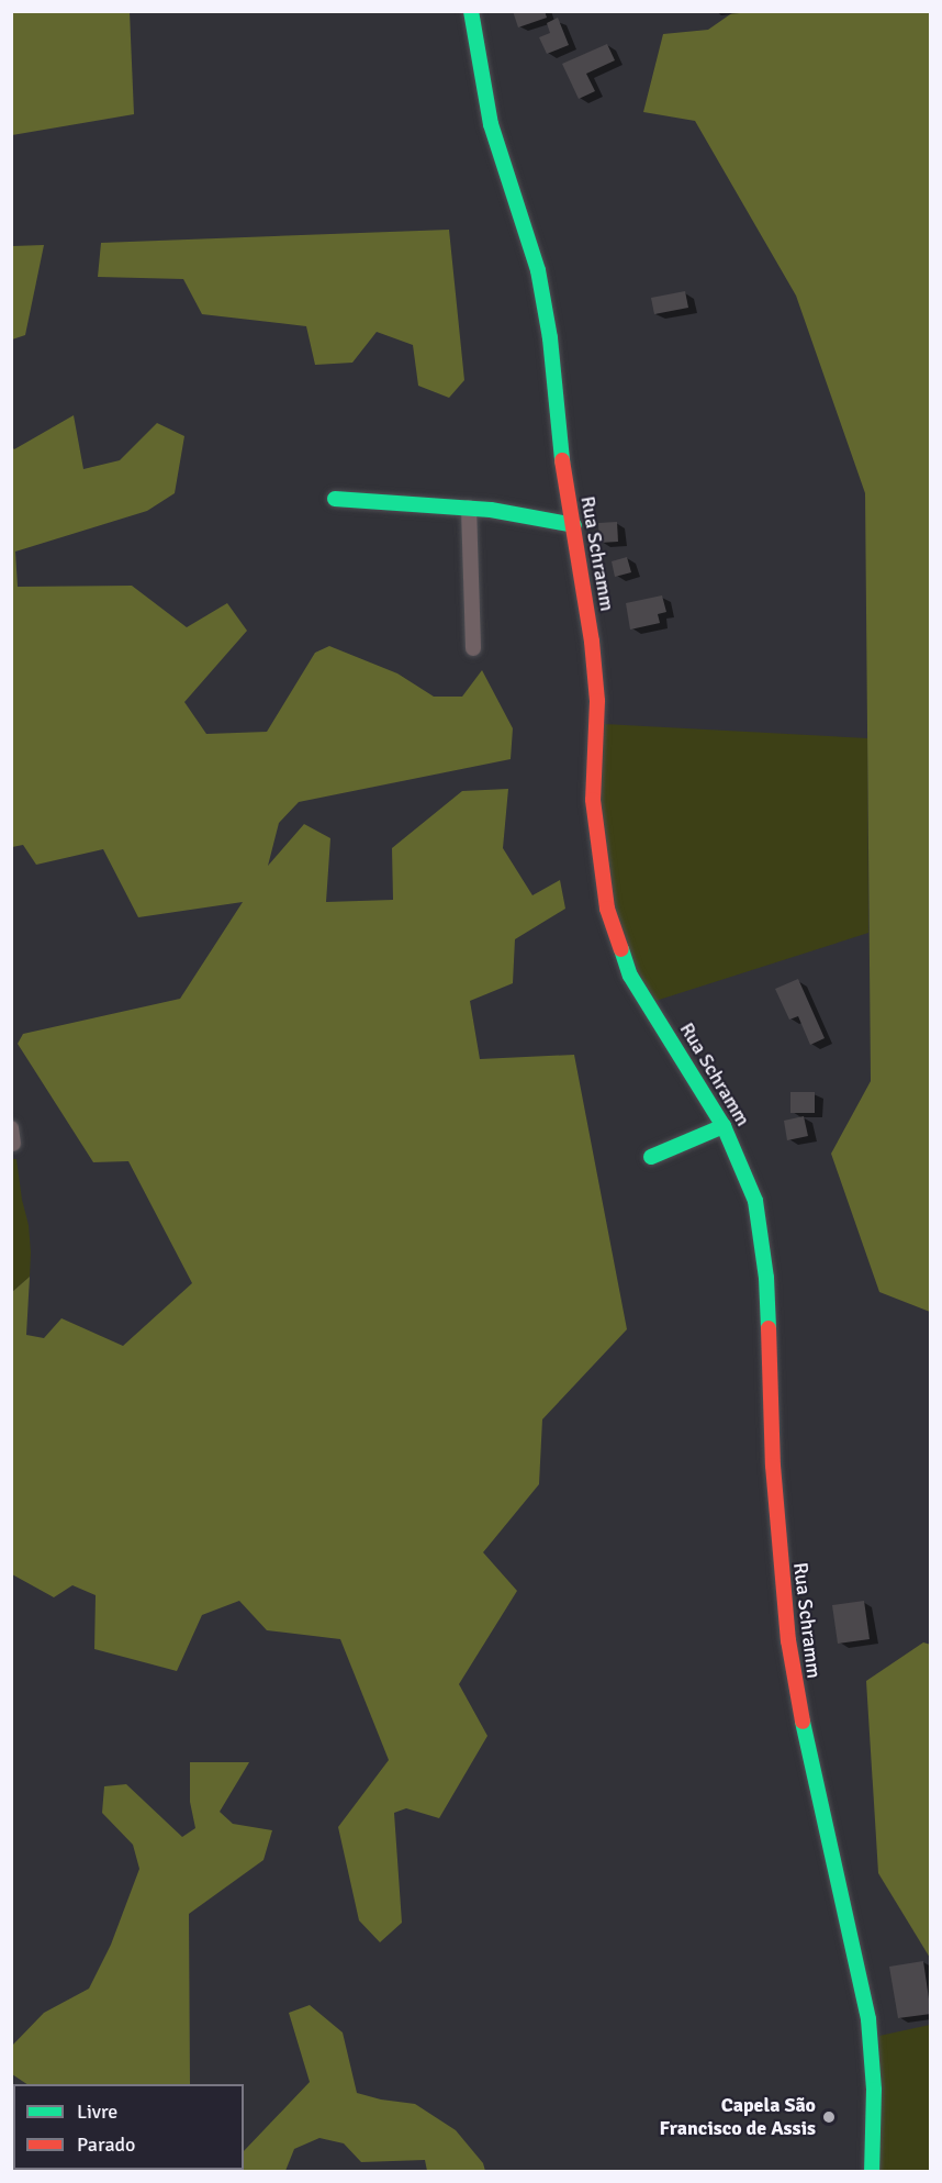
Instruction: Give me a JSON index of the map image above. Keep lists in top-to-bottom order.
{
  "streets": {
    "street": ["Rua Schramm"]
  },
  "places": ["Capela São Francisco de Assis"],
  "legend": ["Livre", "Parado"]
}
